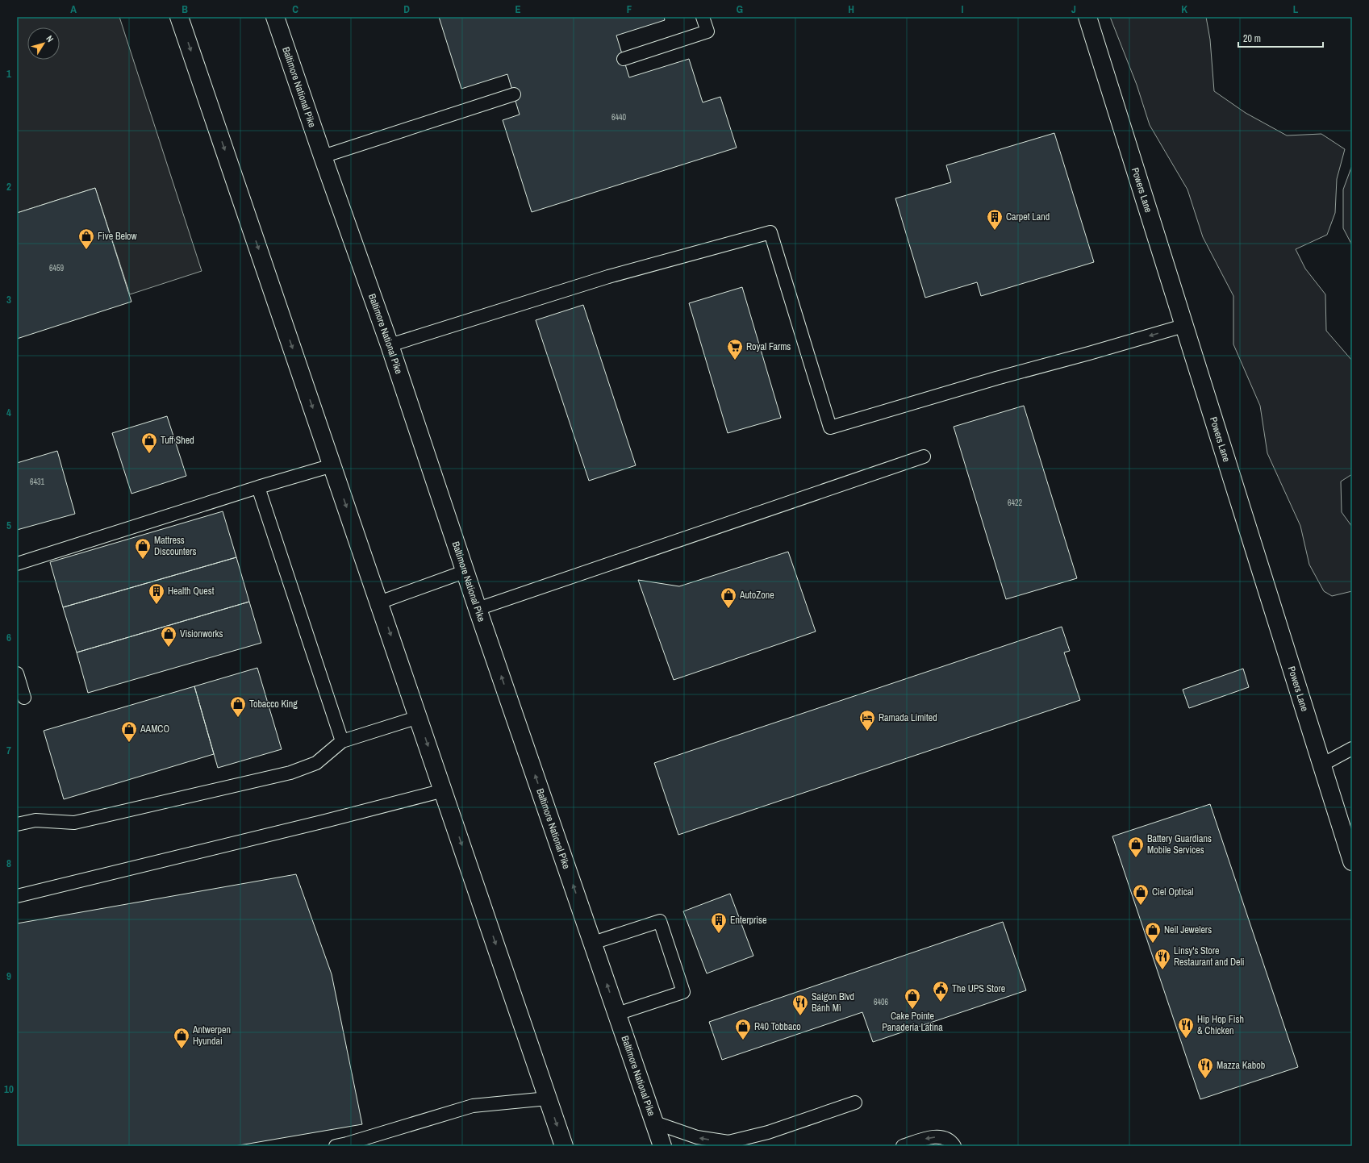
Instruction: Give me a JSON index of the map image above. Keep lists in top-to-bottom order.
{
  "streets": {
    "main road": ["Baltimore National Pike", "Powers Lane"]
  },
  "places": {
    "building": ["Carpet Land", "Health Quest", "Enterprise"],
    "shop": [
      "Five Below",
      "Tuff Shed",
      "Mattress Discounters",
      "AutoZone",
      "Visionworks",
      "Tobacco King",
      "AAMCO",
      "Battery Guardians Mobile Services",
      "Ciel Optical",
      "Neil Jewelers",
      "Cake Pointe Panadería Latina",
      "R40 Tobbaco",
      "Antwerpen Hyundai"
    ],
    "supermarket": ["Royal Farms"],
    "hotel": ["Ramada Limited"],
    "restaurant": [
      "Linsy's Store Restaurant and Deli",
      "Saigon Blvd Bánh Mì",
      "Hip Hop Fish & Chicken",
      "Mazza Kabob"
    ],
    "public building": ["The UPS Store"]
  },
  "house_numbers": [
    "6440",
    "6459",
    "6431",
    "6422",
    "6406"
  ],
  "scale_bar": "20 m",
  "north": "top right",
  "grid": {
    "columns": [
      "A",
      "B",
      "C",
      "D",
      "E",
      "F",
      "G",
      "H",
      "I",
      "J",
      "K",
      "L"
    ],
    "rows": [
      "1",
      "2",
      "3",
      "4",
      "5",
      "6",
      "7",
      "8",
      "9",
      "10"
    ]
  }
}
